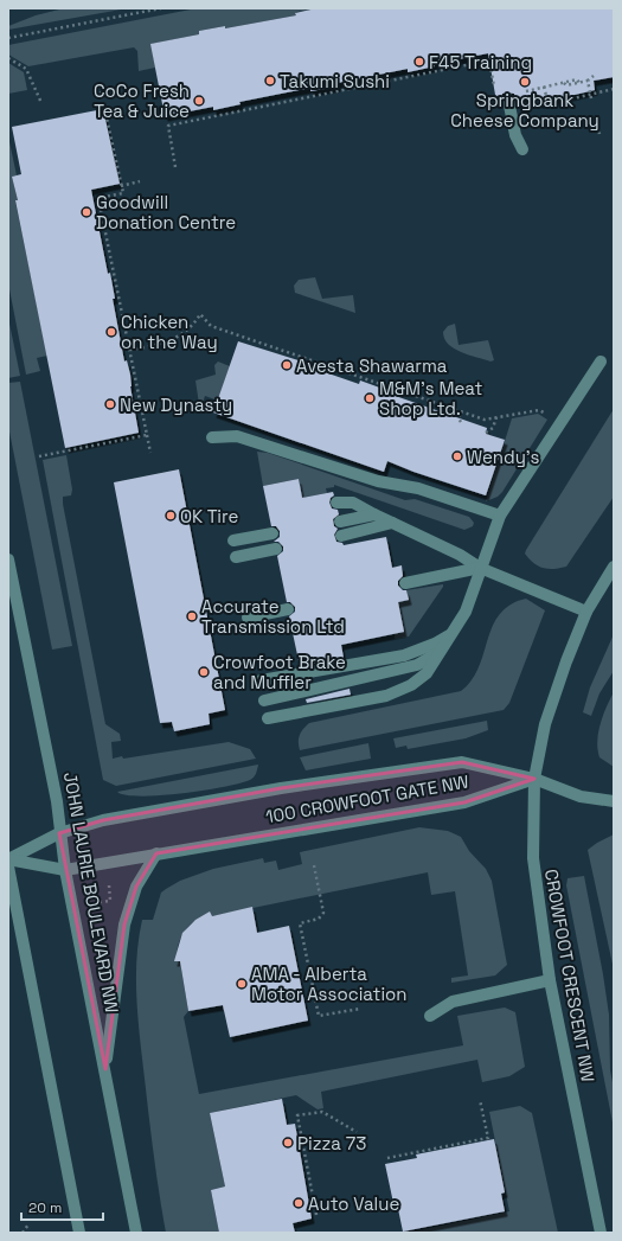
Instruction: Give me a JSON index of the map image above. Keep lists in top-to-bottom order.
{
  "streets": {
    "street": ["100 CROWFOOT GATE NW", "JOHN LAURIE BOULEVARD NW", "CROWFOOT CRESCENT NW"]
  },
  "crossings": [
    ["100 CROWFOOT GATE NW", "JOHN LAURIE BOULEVARD NW"],
    ["100 CROWFOOT GATE NW", "CROWFOOT CRESCENT NW"]
  ],
  "places": [
    "F45 Training",
    "Takumi Sushi",
    "Springbank Cheese Company",
    "CoCo Fresh Tea & Juice",
    "Goodwill Donation Centre",
    "Chicken on the Way",
    "Avesta Shawarma",
    "M&M's Meat Shop Ltd.",
    "New Dynasty",
    "Wendy's",
    "OK Tire",
    "Accurate Transmission Ltd",
    "Crowfoot Brake and Muffler",
    "AMA - Alberta Motor Association",
    "Pizza 73",
    "Auto Value"
  ],
  "scale_bar": "20 m"
}
